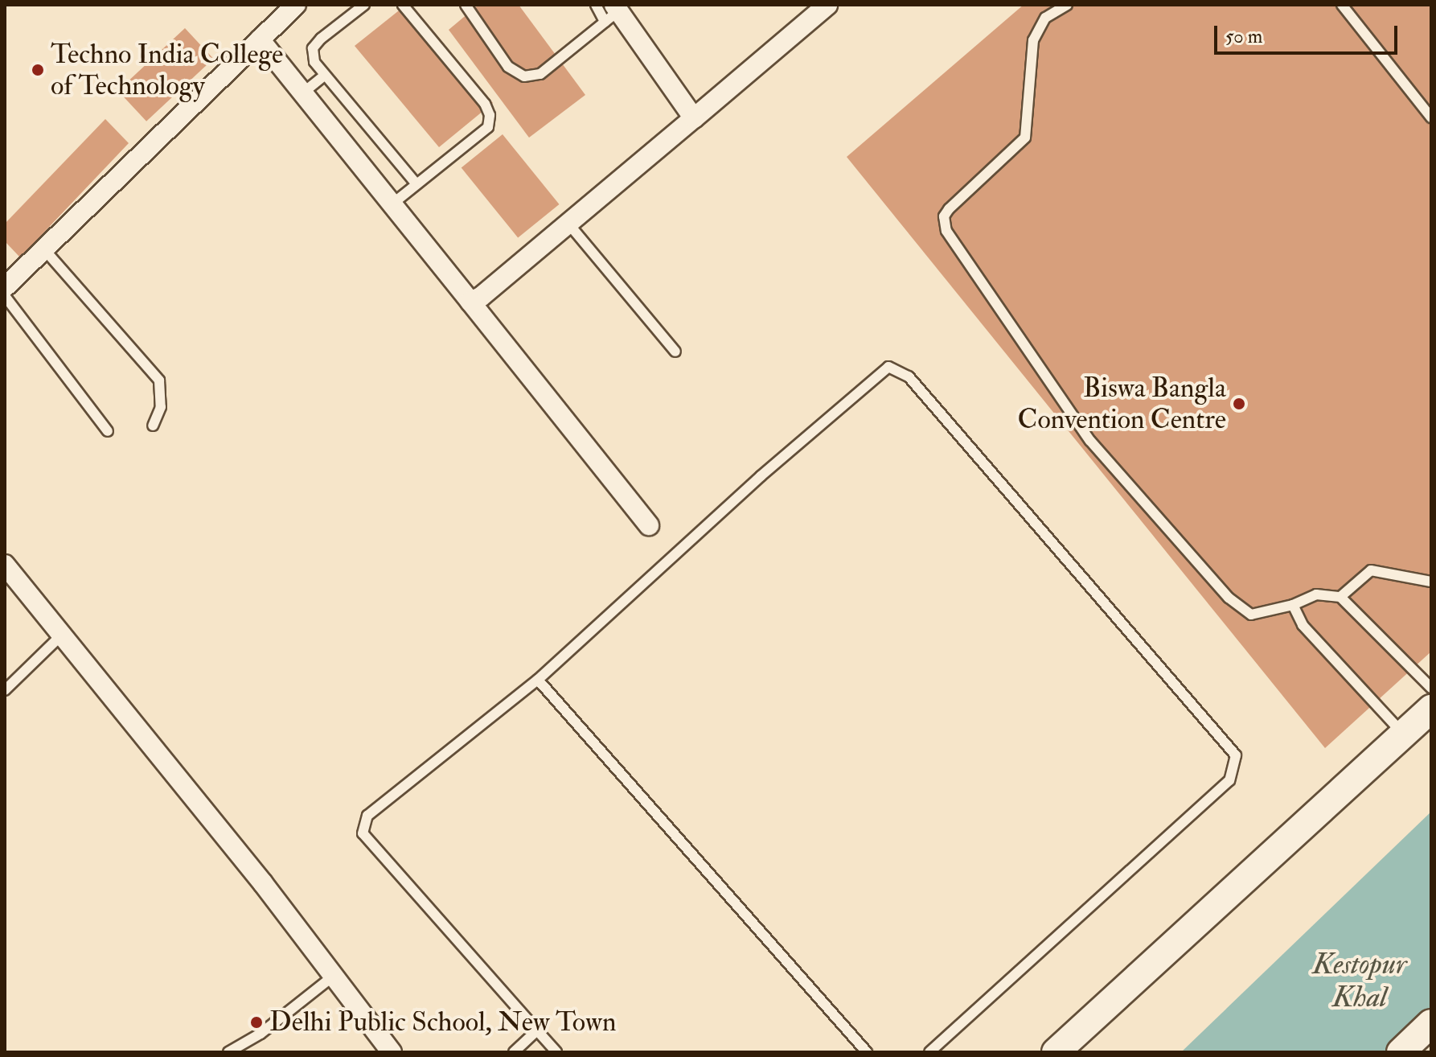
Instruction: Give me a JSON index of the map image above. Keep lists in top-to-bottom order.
{
  "water": ["Kestopur Khal"],
  "places": ["Techno India College of Technology", "Biswa Bangla Convention Centre", "Delhi Public School, New Town"],
  "scale_bar": "50 m"
}
